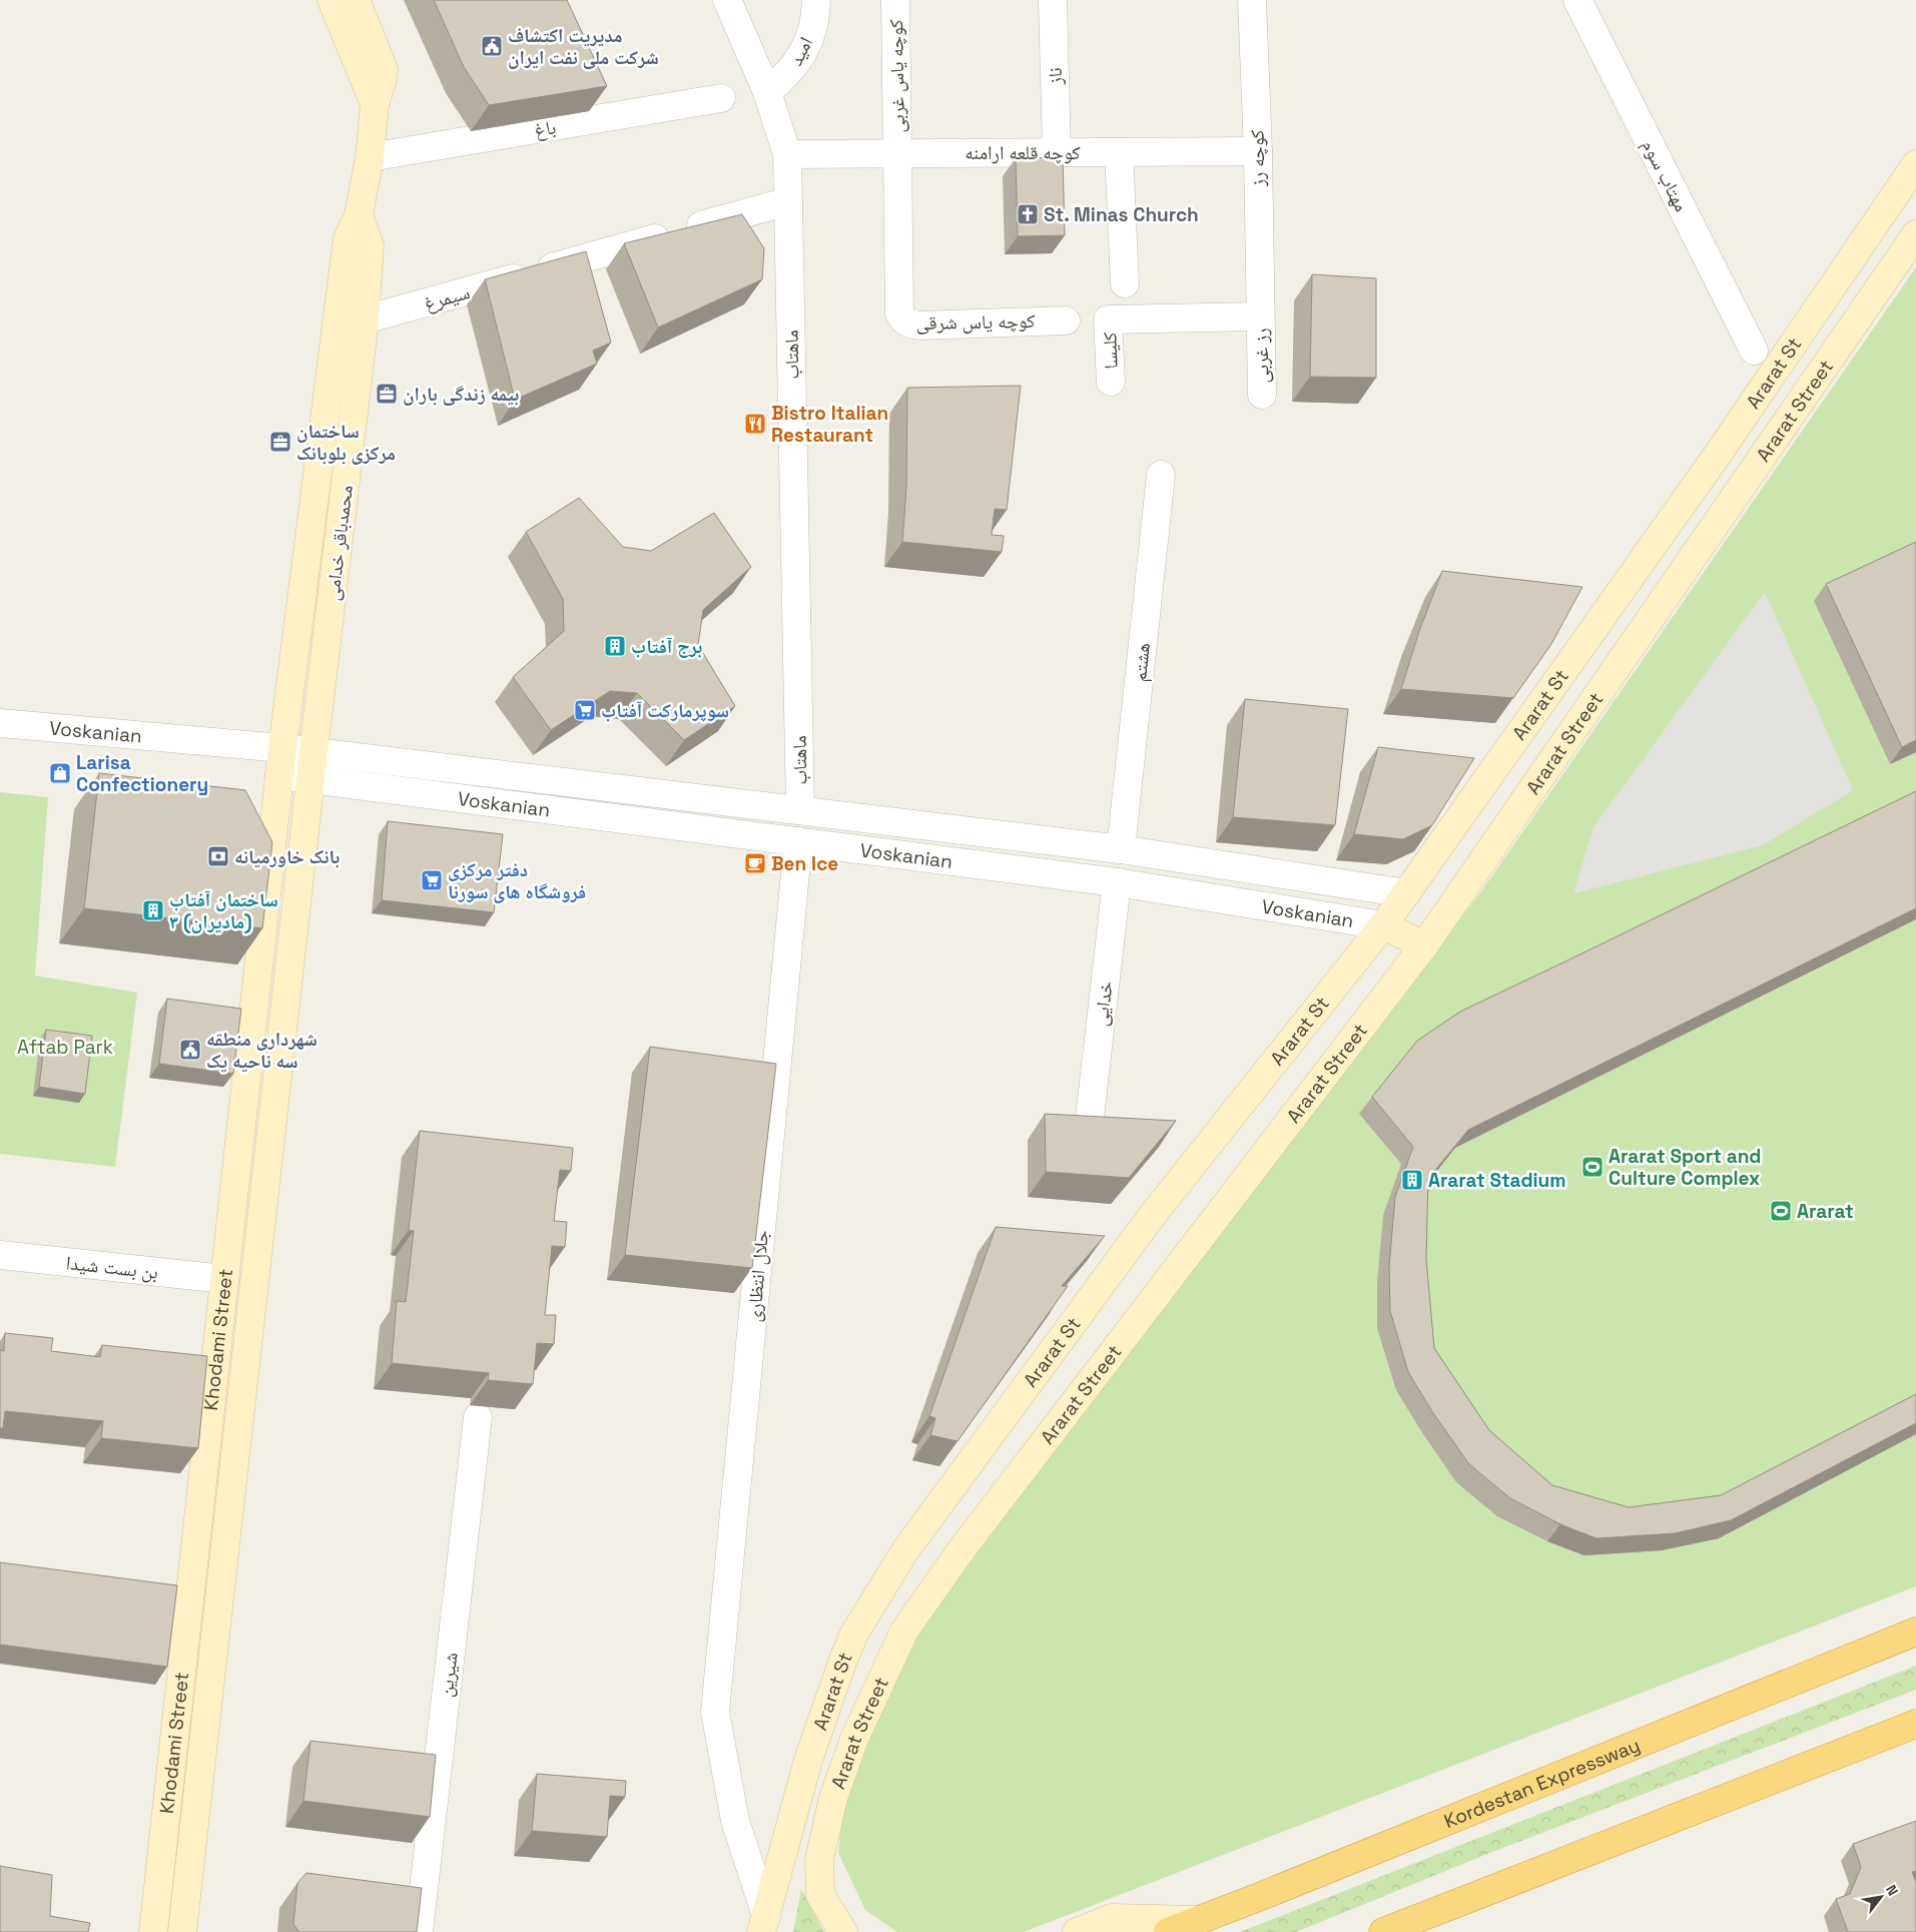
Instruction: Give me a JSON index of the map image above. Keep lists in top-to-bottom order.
{
  "streets": {
    "highway": ["Kordestan Expressway"],
    "main road": [
      "Ararat St",
      "Ararat Street",
      "محمدباقر خدامی",
      "Khodami Street"
    ],
    "street": [
      "امید",
      "کوچه یاس غربی",
      "ناز",
      "باغ",
      "کوچه قلعه ارامنه",
      "کوچه رز",
      "مهتاب سوم",
      "سیمرغ",
      "کوچه یاس شرقی",
      "کلیسا",
      "ماهتاب",
      "رز غربی",
      "هشتم",
      "Voskanian",
      "خدایی",
      "بن بست شیدا",
      "جلال انتظاری",
      "شیرین"
    ]
  },
  "crossings": [
    ["امید", "ماهتاب"],
    ["کوچه یاس غربی", "کوچه قلعه ارامنه"],
    ["کوچه یاس غربی", "کوچه یاس شرقی"],
    ["ناز", "کوچه قلعه ارامنه"],
    ["باغ", "محمدباقر خدامی"],
    ["کوچه قلعه ارامنه", "کوچه رز"],
    ["کوچه قلعه ارامنه", "کوچه یاس شرقی"],
    ["کوچه قلعه ارامنه", "ماهتاب"],
    ["کوچه رز", "کلیسا"],
    ["کوچه رز", "رز غربی"],
    ["سیمرغ", "ماهتاب"],
    ["سیمرغ", "محمدباقر خدامی"],
    ["کلیسا", "رز غربی"],
    ["ماهتاب", "Voskanian"],
    ["Ararat St", "Voskanian"],
    ["Ararat St", "جلال انتظاری"],
    ["محمدباقر خدامی", "Voskanian"],
    ["محمدباقر خدامی", "Khodami Street"],
    ["هشتم", "Voskanian"],
    ["هشتم", "خدایی"],
    ["Voskanian", "خدایی"],
    ["Voskanian", "جلال انتظاری"],
    ["Voskanian", "Khodami Street"],
    ["بن بست شیدا", "Khodami Street"]
  ],
  "parks": ["Aftab Park"],
  "places": {
    "public building": ["مدیریت اکتشاف شرکت ملی نفت ایران", "شهرداری منطقه سه ناحیه یک"],
    "church": ["St. Minas Church"],
    "office": ["بیمه زندگی باران", "ساختمان مرکزی بلوبانک"],
    "restaurant": ["Bistro Italian Restaurant"],
    "building": ["برج آفتاب", "ساختمان آفتاب ۳ (مادیران)", "Ararat Stadium"],
    "supermarket": ["سوپرمارکت آفتاب", "دفتر مرکزی فروشگاه های سورنا"],
    "shop": ["Larisa Confectionery"],
    "bank": ["بانک خاورمیانه"],
    "cafe": ["Ben Ice"],
    "sports": ["Ararat Sport and Culture Complex", "Ararat"]
  },
  "north": "top right"
}
